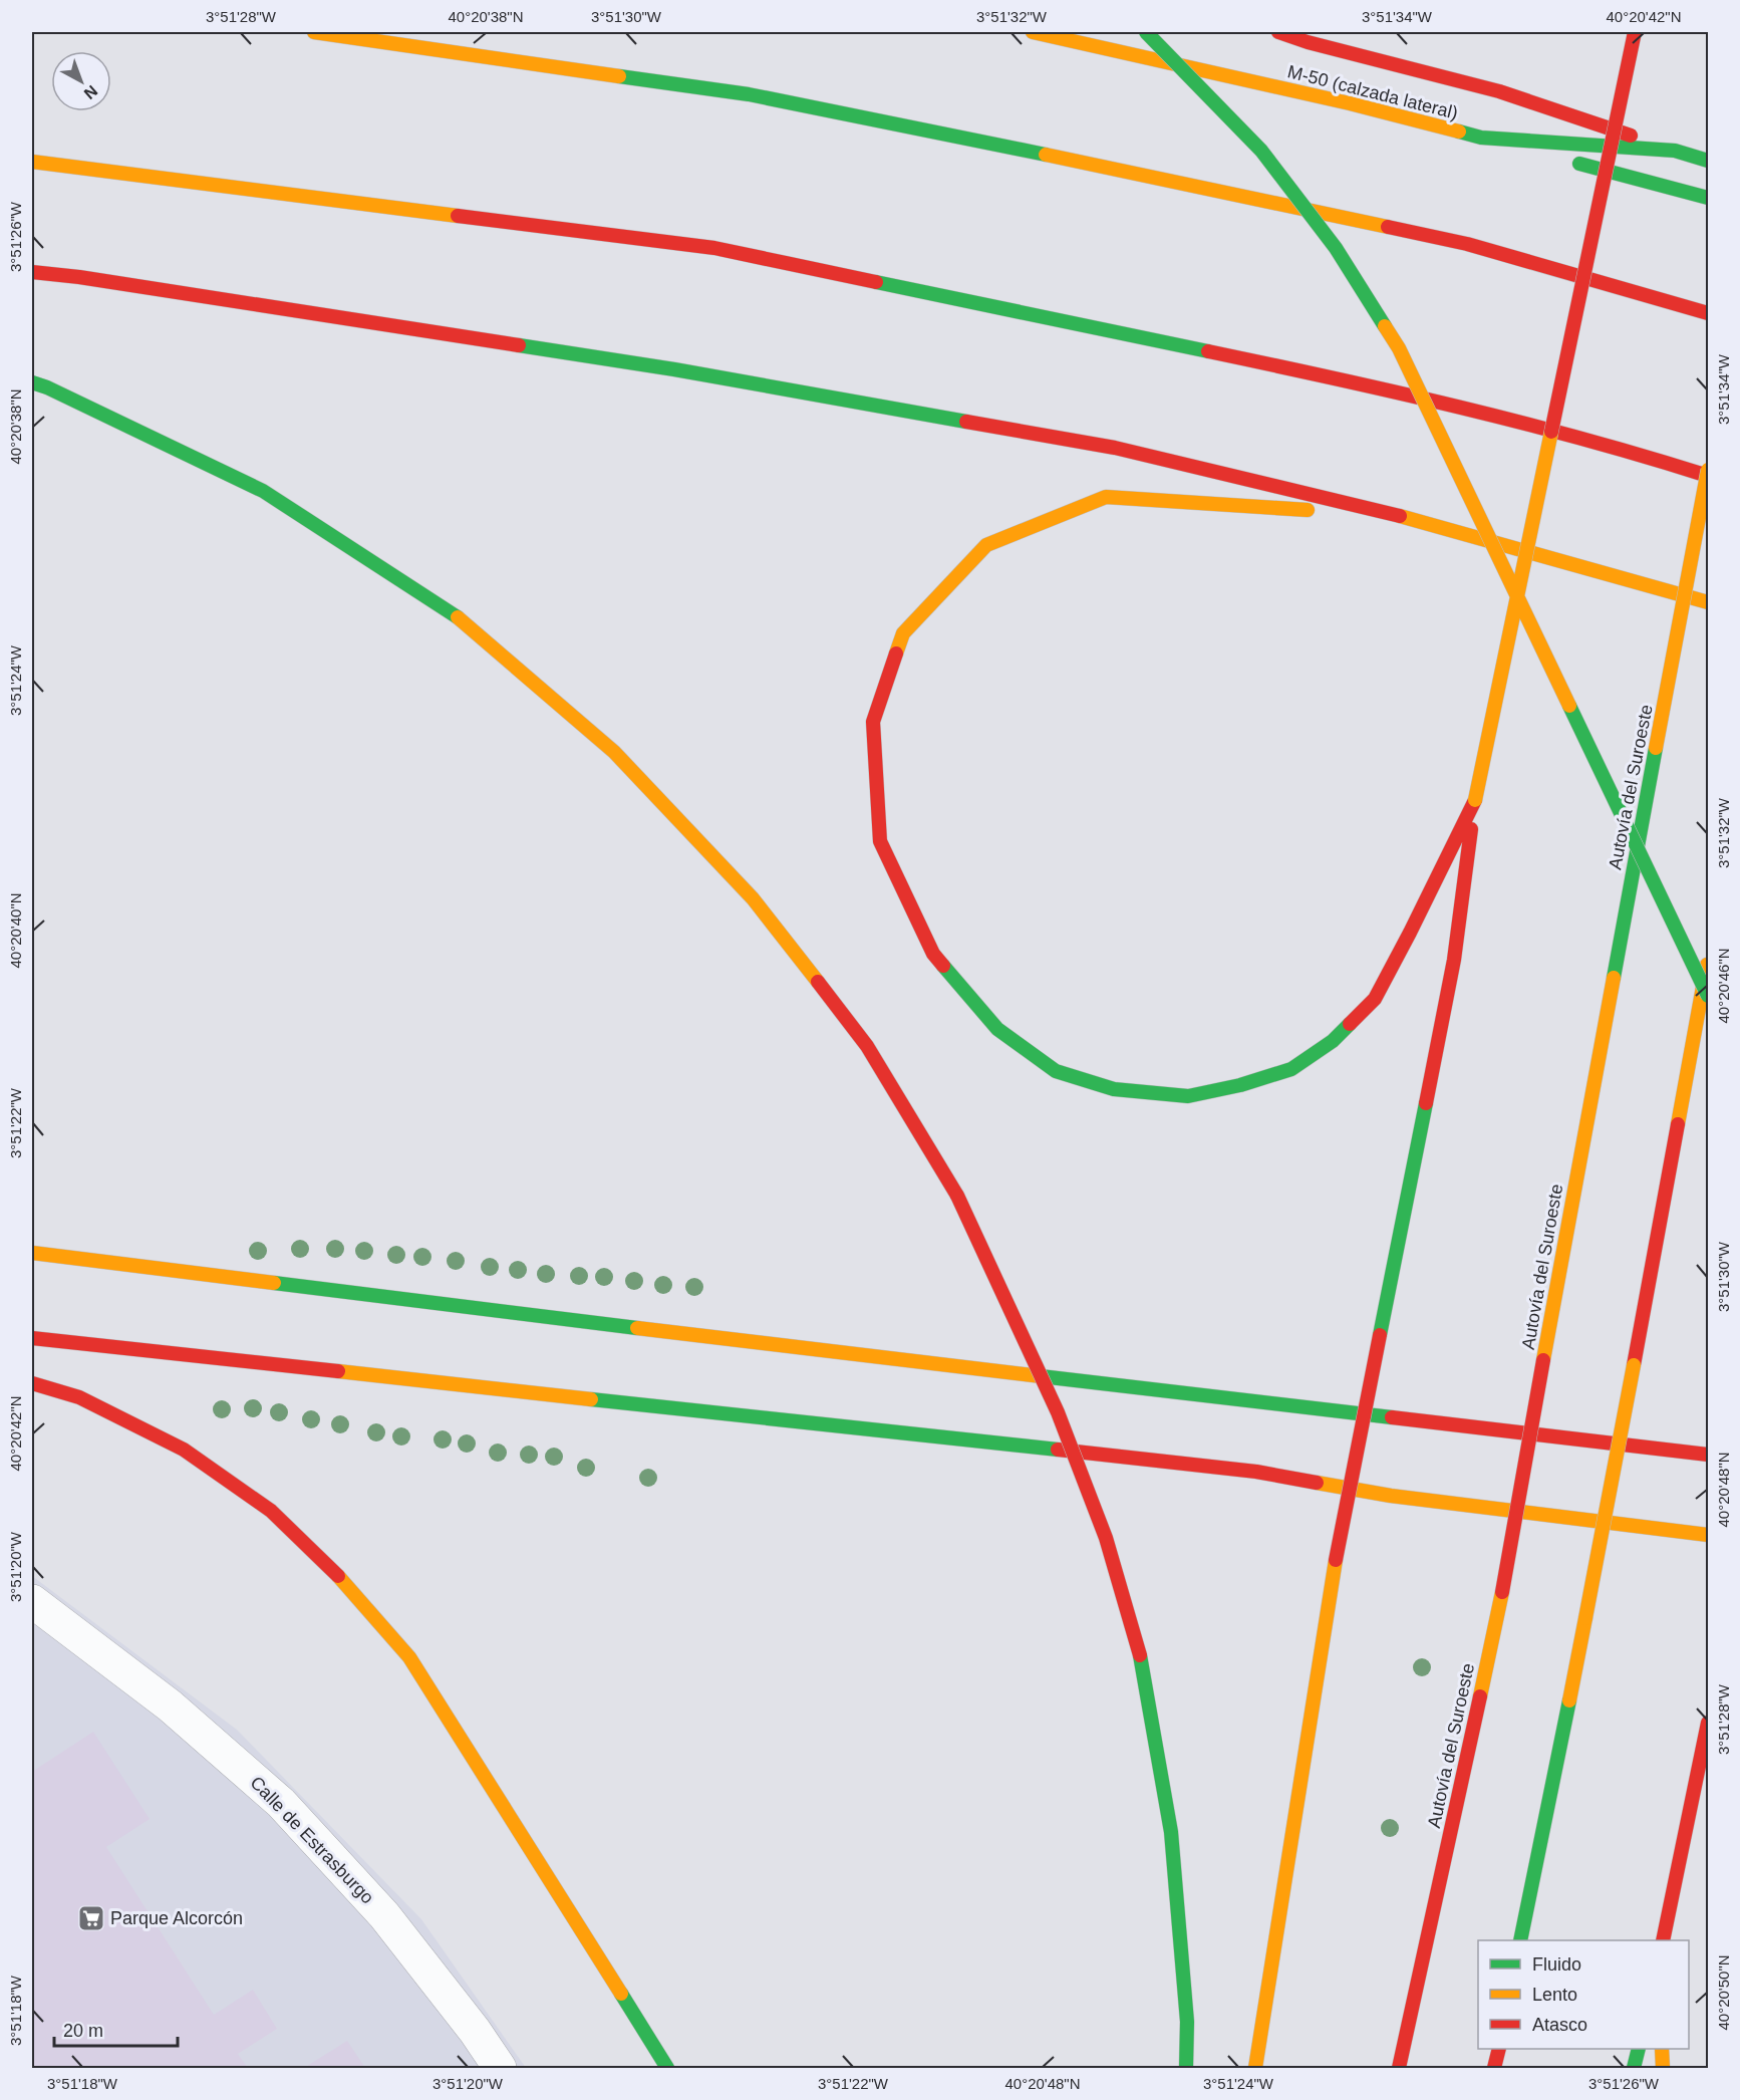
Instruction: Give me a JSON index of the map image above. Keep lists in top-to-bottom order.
{
  "streets": {
    "highway": ["M-50 (calzada lateral)", "Autovía del Suroeste"],
    "street": ["Calle de Estrasburgo"]
  },
  "places": {
    "supermarket": ["Parque Alcorcón"]
  },
  "legend": ["Fluido", "Lento", "Atasco"],
  "scale_bar": "20 m",
  "north": "bottom right",
  "coordinates": [
    "3°51'28\"W",
    "40°20'38\"N",
    "3°51'30\"W",
    "3°51'32\"W",
    "3°51'34\"W",
    "40°20'42\"N",
    "3°51'26\"W",
    "3°51'24\"W",
    "40°20'40\"N",
    "40°20'46\"N",
    "3°51'22\"W",
    "40°20'48\"N",
    "3°51'20\"W",
    "40°20'50\"N",
    "3°51'18\"W"
  ]
}
